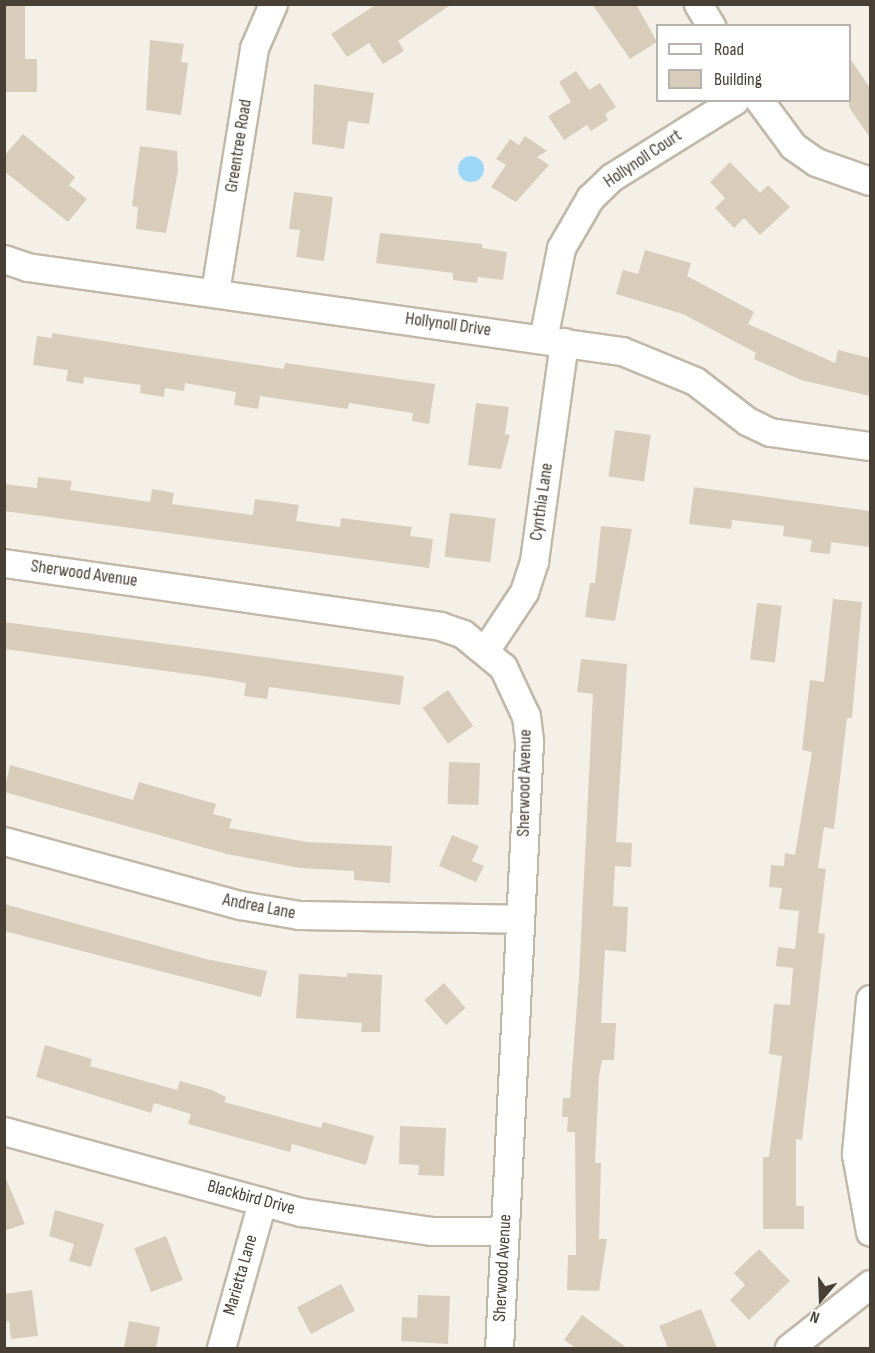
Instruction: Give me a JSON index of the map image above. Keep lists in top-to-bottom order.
{
  "streets": {
    "street": [
      "Greentree Road",
      "Hollynoll Court",
      "Hollynoll Drive",
      "Cynthia Lane",
      "Sherwood Avenue",
      "Andrea Lane",
      "Blackbird Drive",
      "Marietta Lane"
    ]
  },
  "crossings": [
    ["Greentree Road", "Hollynoll Drive"],
    ["Hollynoll Court", "Hollynoll Drive"],
    ["Hollynoll Court", "Cynthia Lane"],
    ["Hollynoll Drive", "Cynthia Lane"],
    ["Cynthia Lane", "Sherwood Avenue"],
    ["Sherwood Avenue", "Andrea Lane"],
    ["Sherwood Avenue", "Blackbird Drive"],
    ["Blackbird Drive", "Marietta Lane"]
  ],
  "legend": ["Road", "Building"],
  "north": "bottom"
}
